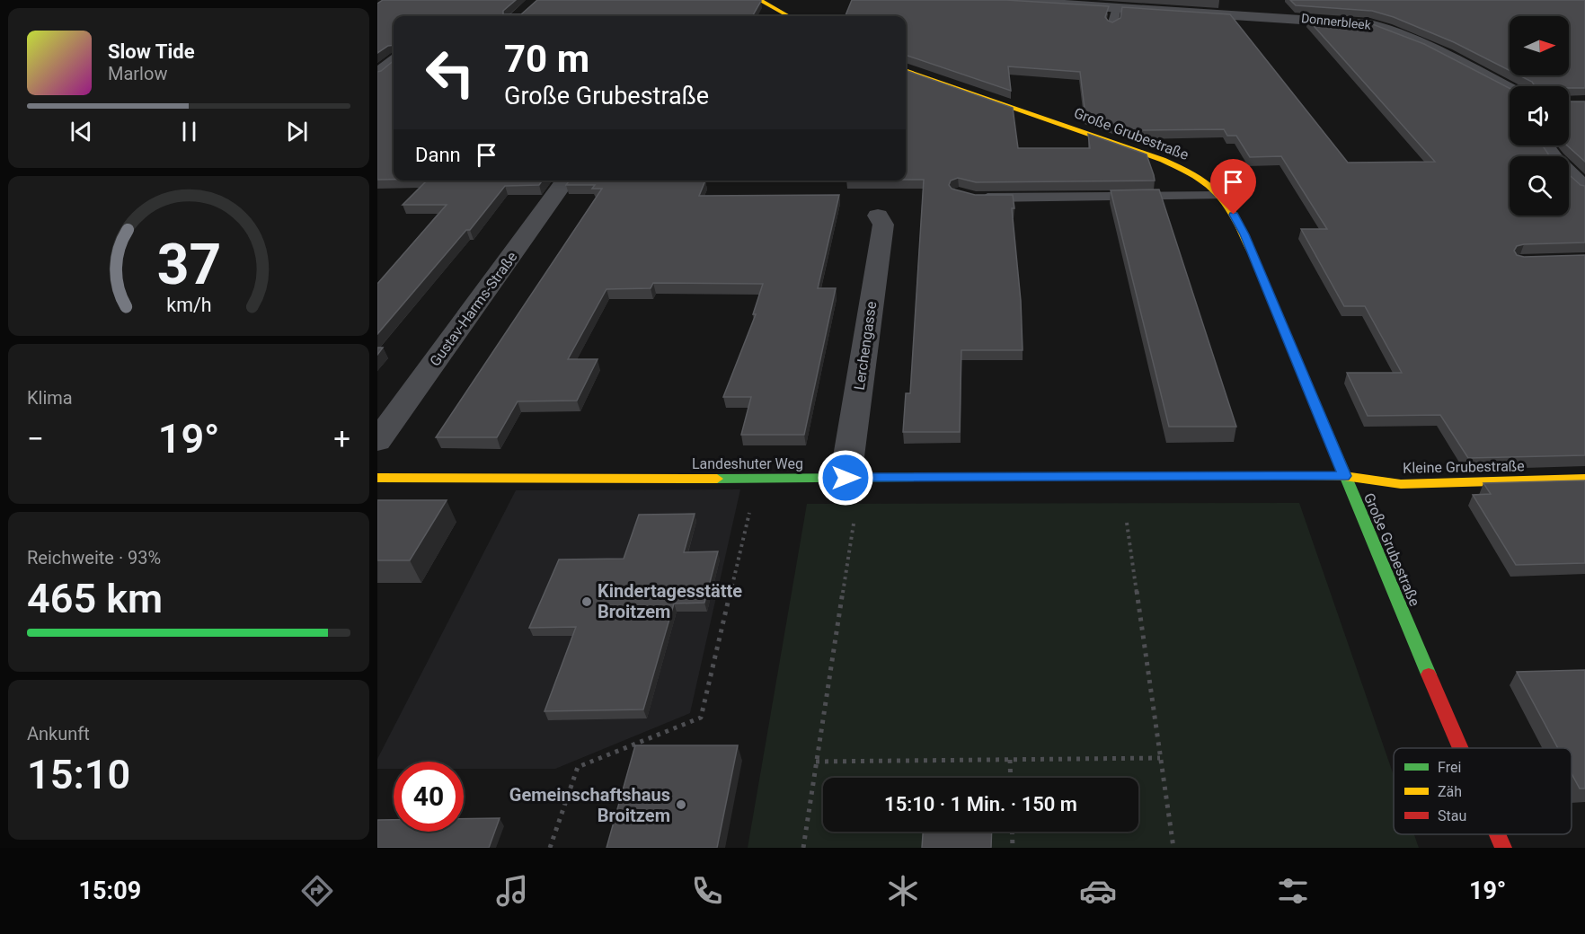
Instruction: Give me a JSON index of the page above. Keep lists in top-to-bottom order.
{
  "streets": {
    "street": [
      "Donnerbleek",
      "Große Grubestraße",
      "Gustav-Harms-Straße",
      "Lerchengasse",
      "Landeshuter Weg",
      "Kleine Grubestraße"
    ]
  },
  "crossings": [
    ["Große Grubestraße", "Landeshuter Weg"],
    ["Große Grubestraße", "Kleine Grubestraße"],
    ["Lerchengasse", "Landeshuter Weg"],
    ["Landeshuter Weg", "Kleine Grubestraße"]
  ],
  "places": ["Kindertagesstätte Broitzem", "Gemeinschaftshaus Broitzem"],
  "legend": ["Frei", "Zäh", "Stau"],
  "north": "right",
  "page": {
    "turn": ["70 m", "Große Grubestraße"],
    "song": ["Slow Tide", "Marlow"],
    "then": "Dann",
    "tile": [
      "Klima",
      ["Reichweite · 93%", "465 km"],
      ["Ankunft", "15:10"]
    ],
    "heat": ["−", "19°", "+"],
    "limit": "40",
    "trip": "15:10 · 1 Min. · 150 m",
    "tabs": ["15:09", "19°"],
    "gauge": ["37", "km/h"]
  }
}
